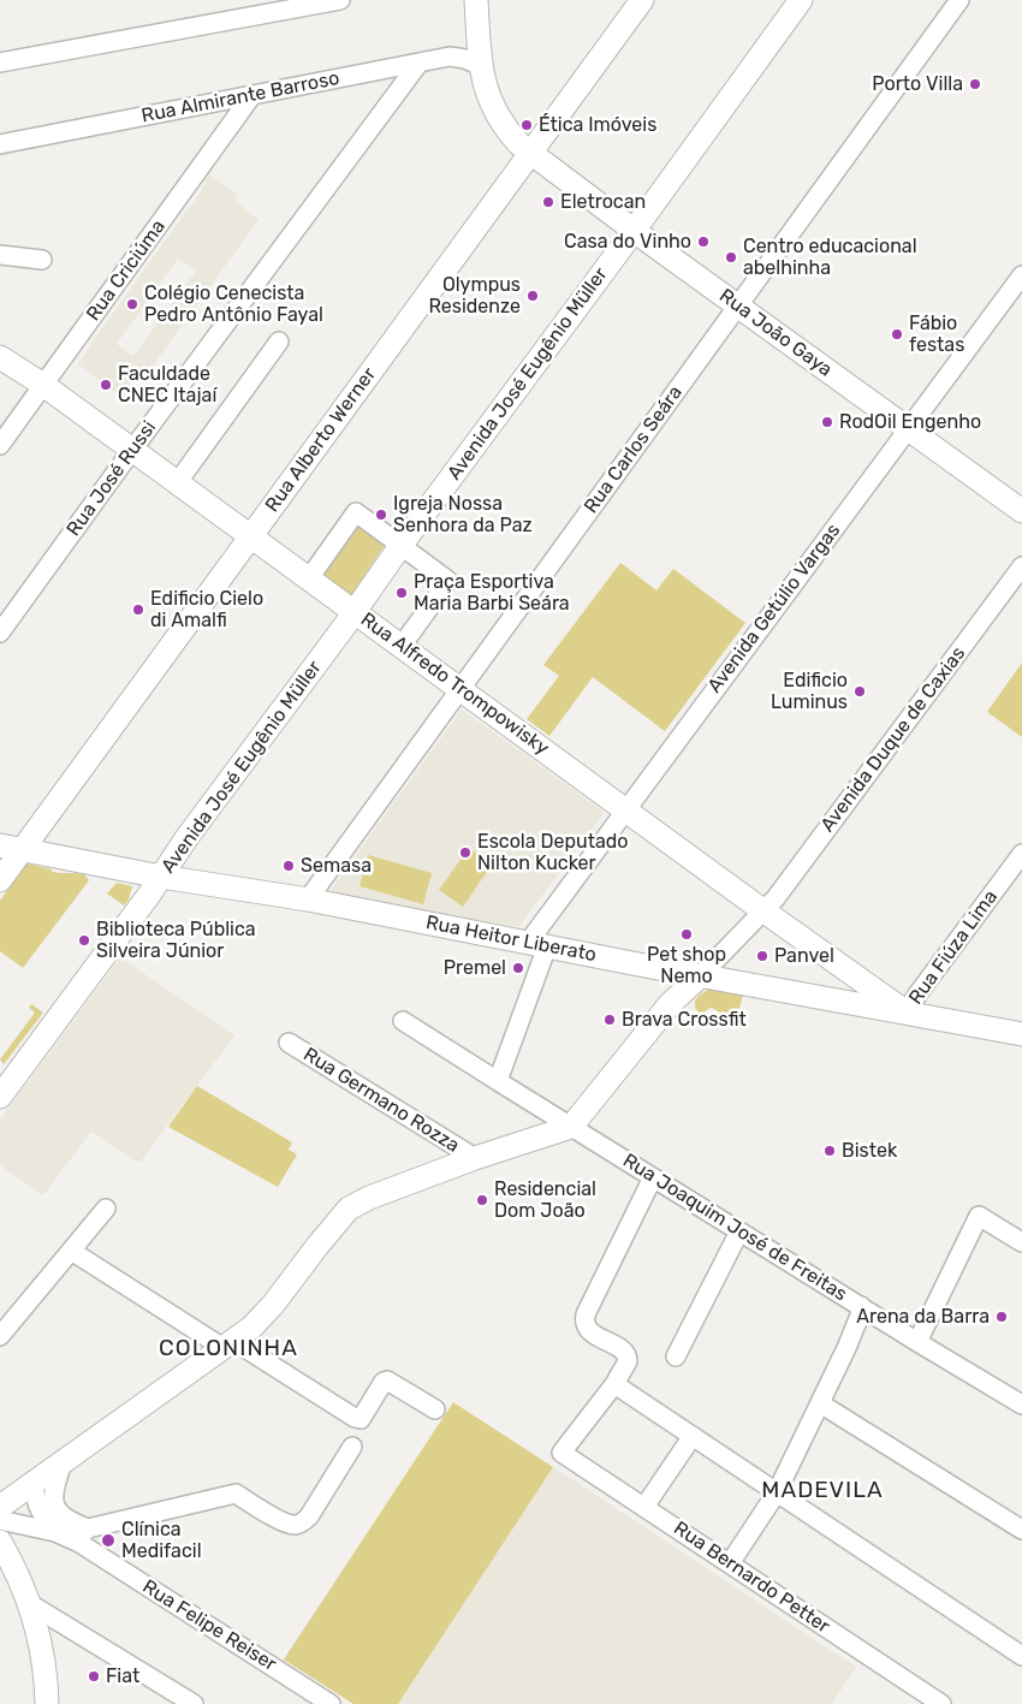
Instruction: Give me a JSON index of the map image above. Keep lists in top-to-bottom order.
{
  "streets": {
    "main road": [
      "Rua João Gaya",
      "Avenida José Eugênio Müller",
      "Rua Alberto Werner",
      "Rua Alfredo Trompowisky",
      "Rua Heitor Liberato"
    ],
    "street": [
      "Rua Almirante Barroso",
      "Rua Criciúma",
      "Rua Carlos Seára",
      "Rua José Russi",
      "Avenida Getúlio Vargas",
      "Avenida Duque de Caxias",
      "Rua Fiúza Lima",
      "Rua Germano Rozza",
      "Rua Joaquim José de Freitas",
      "Rua Bernardo Petter",
      "Rua Felipe Reiser"
    ]
  },
  "crossings": [
    ["Rua Almirante Barroso", "Rua Criciúma"],
    ["Rua Almirante Barroso", "Rua João Gaya"],
    ["Rua Almirante Barroso", "Rua José Russi"],
    ["Rua Criciúma", "Rua Alfredo Trompowisky"],
    ["Rua João Gaya", "Avenida José Eugênio Müller"],
    ["Rua João Gaya", "Rua Alberto Werner"],
    ["Rua João Gaya", "Rua Carlos Seára"],
    ["Rua João Gaya", "Avenida Getúlio Vargas"],
    ["Avenida José Eugênio Müller", "Rua Alfredo Trompowisky"],
    ["Avenida José Eugênio Müller", "Rua Heitor Liberato"],
    ["Rua Alberto Werner", "Rua Alfredo Trompowisky"],
    ["Rua Alberto Werner", "Rua Heitor Liberato"],
    ["Rua Carlos Seára", "Rua Alfredo Trompowisky"],
    ["Rua Carlos Seára", "Rua Heitor Liberato"],
    ["Rua José Russi", "Rua Alfredo Trompowisky"],
    ["Avenida Getúlio Vargas", "Rua Alfredo Trompowisky"],
    ["Avenida Getúlio Vargas", "Rua Heitor Liberato"],
    ["Avenida Getúlio Vargas", "Rua Joaquim José de Freitas"],
    ["Rua Alfredo Trompowisky", "Avenida Duque de Caxias"],
    ["Rua Alfredo Trompowisky", "Rua Heitor Liberato"],
    ["Rua Alfredo Trompowisky", "Rua Fiúza Lima"],
    ["Avenida Duque de Caxias", "Rua Heitor Liberato"],
    ["Rua Heitor Liberato", "Rua Fiúza Lima"]
  ],
  "districts": ["COLONINHA", "MADEVILA"],
  "places": [
    "Porto Villa",
    "Ética Imóveis",
    "Eletrocan",
    "Casa do Vinho",
    "Centro educacional abelhinha",
    "Olympus Residenze",
    "Colégio Cenecista Pedro Antônio Fayal",
    "Fábio festas",
    "Faculdade CNEC Itajaí",
    "RodOil Engenho",
    "Igreja Nossa Senhora da Paz",
    "Praça Esportiva Maria Barbi Seára",
    "Edificio Cielo di Amalfi",
    "Edificio Luminus",
    "Escola Deputado Nilton Kucker",
    "Semasa",
    "Pet shop Nemo",
    "Biblioteca Pública Silveira Júnior",
    "Panvel",
    "Premel",
    "Brava Crossfit",
    "Bistek",
    "Residencial Dom João",
    "Arena da Barra",
    "Clínica Medifacil",
    "Fiat"
  ]
}
